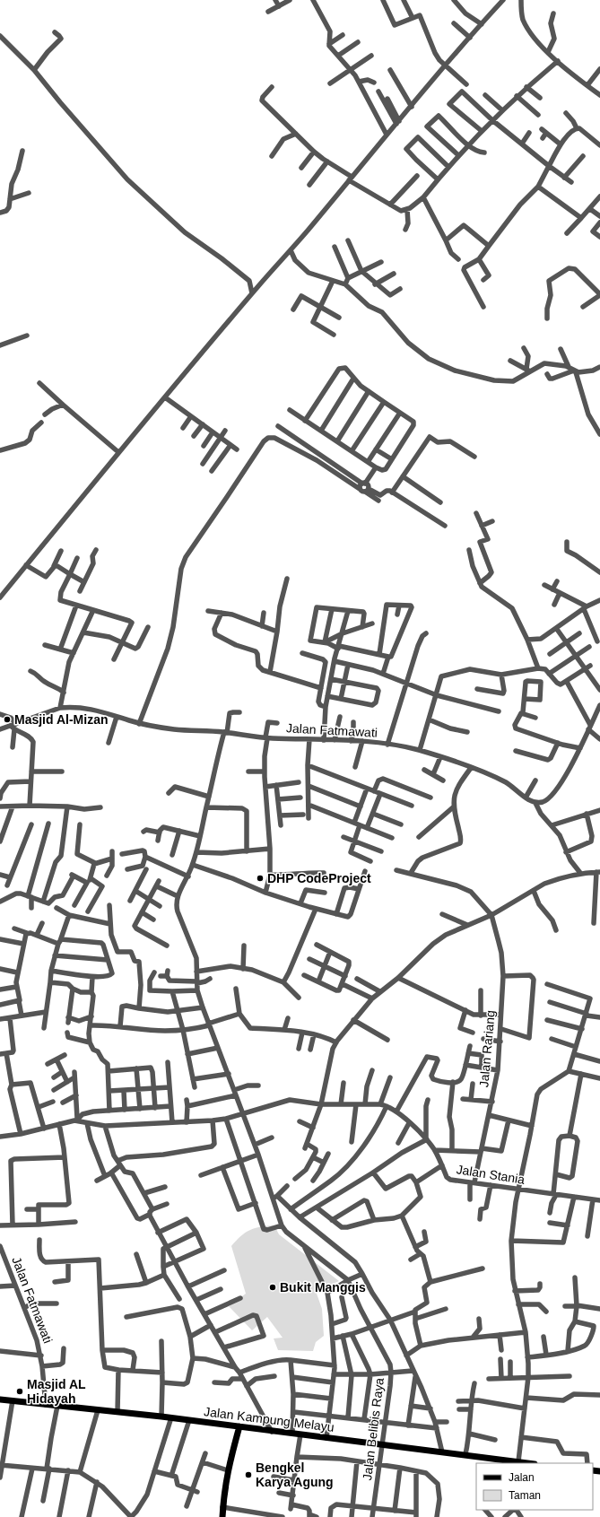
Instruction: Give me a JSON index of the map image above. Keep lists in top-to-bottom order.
{
  "streets": {
    "main road": ["Jalan Kampung Melayu"],
    "street": [
      "Jalan Fatmawati",
      "Jalan Rariang",
      "Jalan Stania",
      "Jalan Belibis Raya"
    ]
  },
  "crossings": [
    ["Jalan Fatmawati", "Jalan Kampung Melayu"],
    ["Jalan Rariang", "Jalan Stania"],
    ["Jalan Kampung Melayu", "Jalan Belibis Raya"]
  ],
  "places": [
    "Masjid Al-Mizan",
    "DHP CodeProject",
    "Bukit Manggis",
    "Masjid AL Hidayah",
    "Bengkel Karya Agung"
  ],
  "legend": ["Jalan", "Taman"]
}
